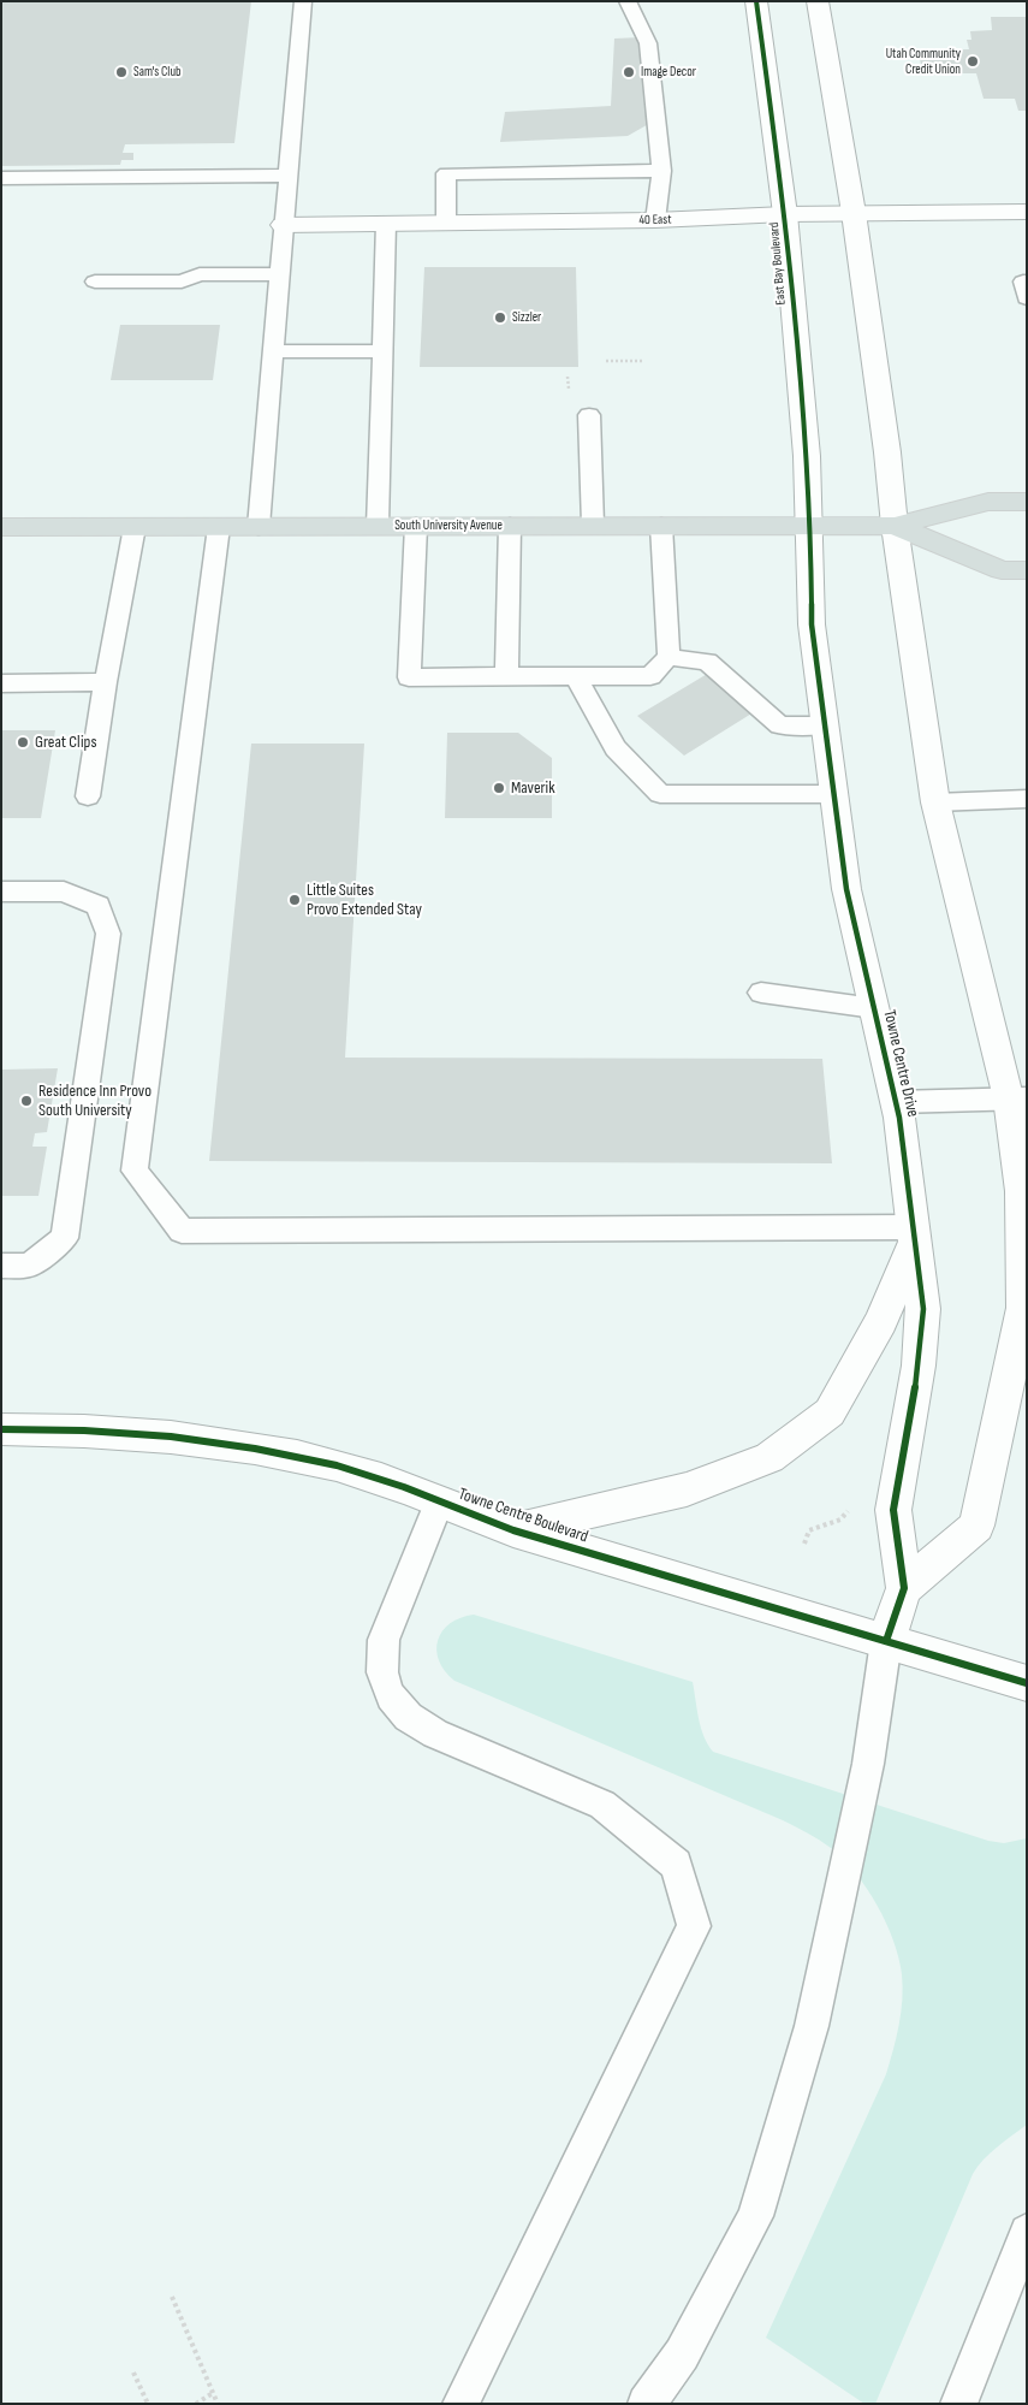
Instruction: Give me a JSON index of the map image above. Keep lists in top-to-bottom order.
{
  "streets": {
    "highway": ["South University Avenue"],
    "street": [
      "40 East",
      "East Bay Boulevard",
      "Towne Centre Drive",
      "Towne Centre Boulevard"
    ]
  },
  "crossings": [
    ["40 East", "East Bay Boulevard"],
    ["East Bay Boulevard", "South University Avenue"],
    ["East Bay Boulevard", "Towne Centre Drive"],
    ["South University Avenue", "Towne Centre Drive"],
    ["Towne Centre Drive", "Towne Centre Boulevard"]
  ],
  "places": [
    "Utah Community Credit Union",
    "Sam's Club",
    "Image Decor",
    "Sizzler",
    "Great Clips",
    "Maverik",
    "Little Suites Provo Extended Stay",
    "Residence Inn Provo South University"
  ]
}
